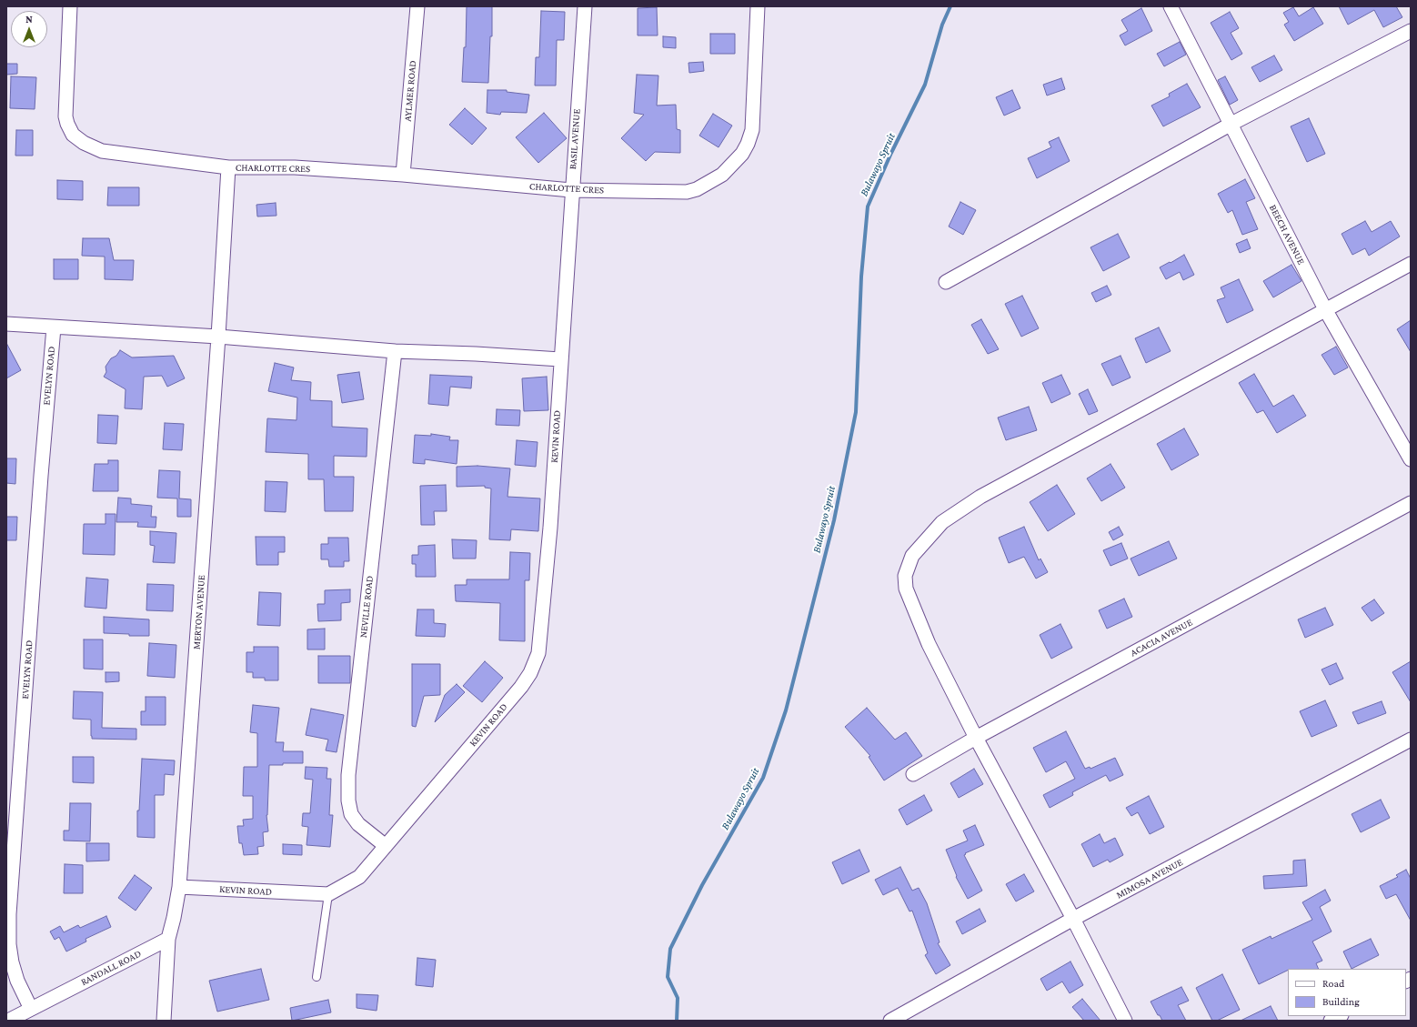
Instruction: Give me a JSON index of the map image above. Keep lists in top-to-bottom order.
{
  "streets": {
    "street": [
      "AYLMER ROAD",
      "BASIL AVENUE",
      "CHARLOTTE CRES",
      "BEECH AVENUE",
      "EVELYN ROAD",
      "KEVIN ROAD",
      "NEVILLE ROAD",
      "MERTON AVENUE",
      "ACACIA AVENUE",
      "MIMOSA AVENUE",
      "RANDALL ROAD"
    ]
  },
  "crossings": [
    ["AYLMER ROAD", "CHARLOTTE CRES"],
    ["BASIL AVENUE", "CHARLOTTE CRES"],
    ["BASIL AVENUE", "KEVIN ROAD"],
    ["CHARLOTTE CRES", "MERTON AVENUE"],
    ["EVELYN ROAD", "RANDALL ROAD"],
    ["KEVIN ROAD", "NEVILLE ROAD"],
    ["KEVIN ROAD", "MERTON AVENUE"]
  ],
  "water": ["Bulawayo Spruit"],
  "legend": ["Road", "Building"],
  "north": "top"
}
